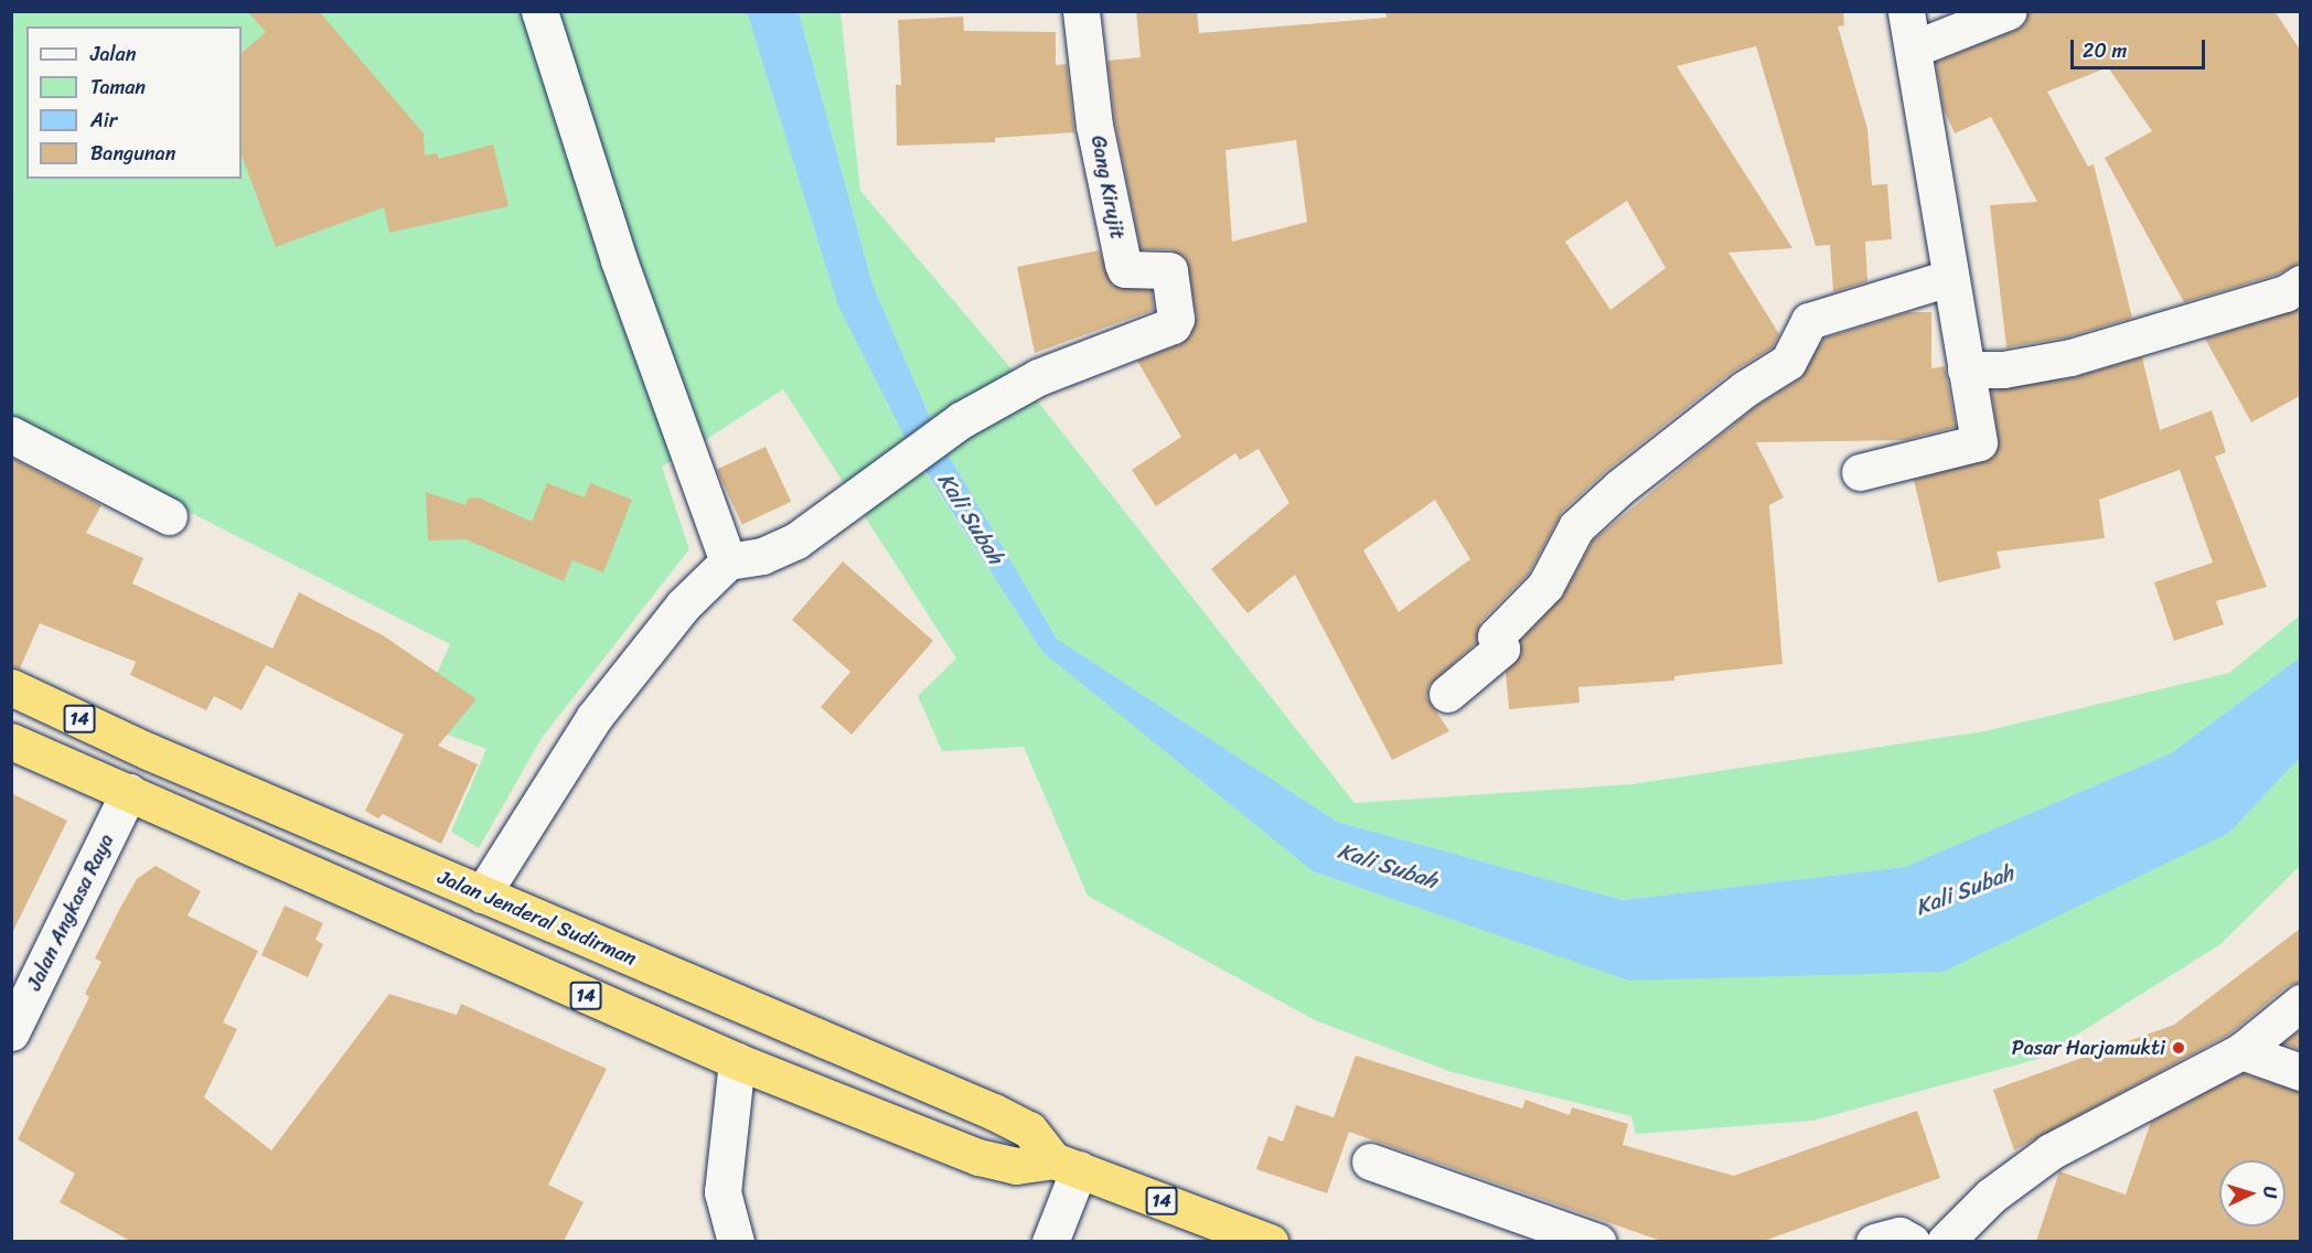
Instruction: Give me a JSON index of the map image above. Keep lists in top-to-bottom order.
{
  "streets": {
    "highway": ["14", "Jalan Jenderal Sudirman"],
    "street": ["Gang Kirujit", "Jalan Angkasa Raya"]
  },
  "crossings": [
    ["14", "Jalan Angkasa Raya"],
    ["14", "Jalan Jenderal Sudirman"]
  ],
  "water": ["Kali Subah"],
  "places": ["Pasar Harjamukti"],
  "legend": [
    "Jalan",
    "Taman",
    "Air",
    "Bangunan"
  ],
  "scale_bar": "20 m",
  "north": "right"
}
